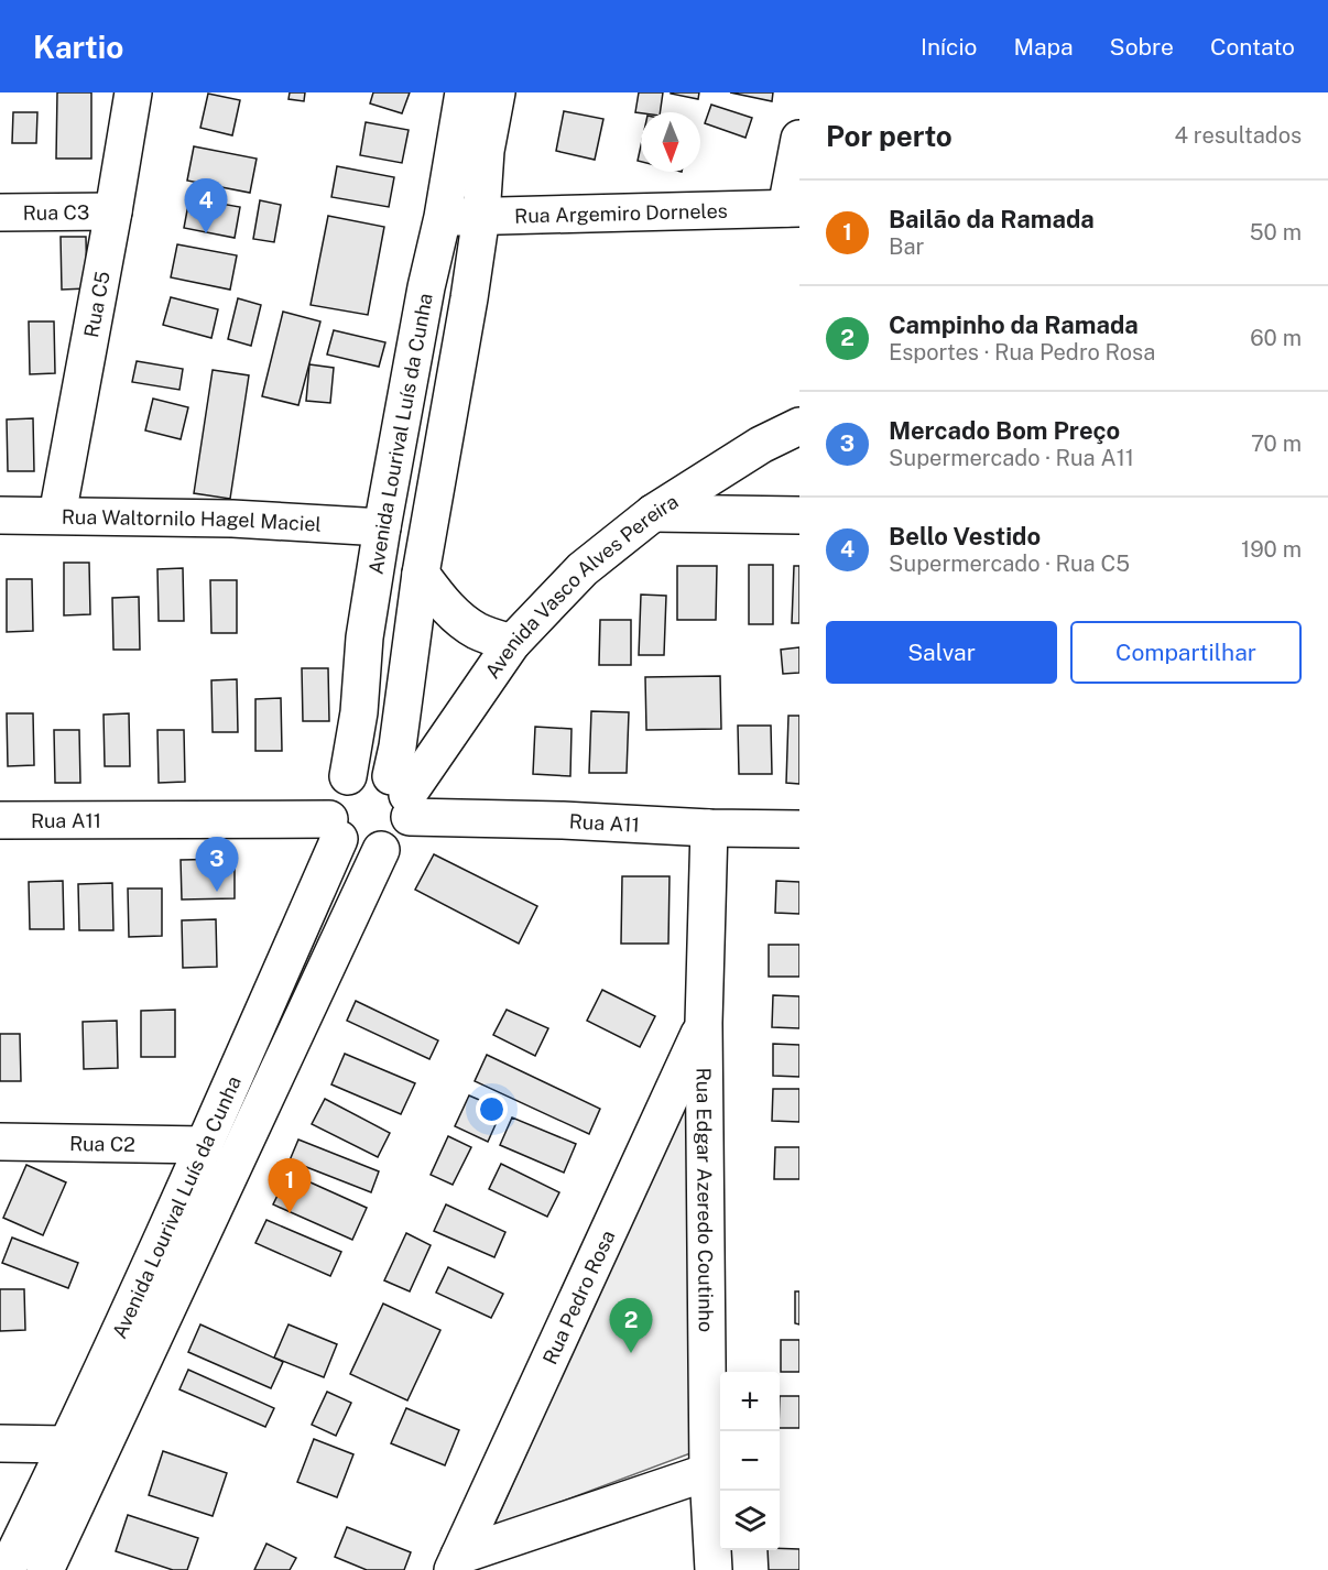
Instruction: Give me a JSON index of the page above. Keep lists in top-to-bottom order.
{
  "streets": {
    "street": [
      "Rua C3",
      "Rua Argemiro Dorneles",
      "Rua C5",
      "Avenida Lourival Luís da Cunha",
      "Rua Waltornilo Hagel Maciel",
      "Avenida Vasco Alves Pereira",
      "Rua A11",
      "Rua C2",
      "Rua Edgar Azeredo Coutinho",
      "Rua Pedro Rosa"
    ]
  },
  "crossings": [
    ["Rua C3", "Rua C5"],
    ["Rua Argemiro Dorneles", "Avenida Lourival Luís da Cunha"],
    ["Rua C5", "Rua Waltornilo Hagel Maciel"],
    ["Avenida Lourival Luís da Cunha", "Rua Waltornilo Hagel Maciel"],
    ["Avenida Lourival Luís da Cunha", "Avenida Vasco Alves Pereira"],
    ["Avenida Lourival Luís da Cunha", "Rua A11"],
    ["Avenida Lourival Luís da Cunha", "Rua C2"],
    ["Avenida Vasco Alves Pereira", "Rua A11"],
    ["Rua A11", "Rua Edgar Azeredo Coutinho"],
    ["Rua Edgar Azeredo Coutinho", "Rua Pedro Rosa"]
  ],
  "north": "bottom",
  "page": {
    "header": "Kartio",
    "nav": [
      "Início",
      "Mapa",
      "Sobre",
      "Contato"
    ],
    "heading": ["Por perto", "4 resultados"],
    "pins": [
      "4",
      "3",
      "1",
      "2"
    ],
    "list": [
      {
        "mark": "1",
        "name": "Bailão da Ramada",
        "note": "Bar",
        "value": "50 m"
      },
      {
        "mark": "2",
        "name": "Campinho da Ramada",
        "note": "Esportes · Rua Pedro Rosa",
        "value": "60 m"
      },
      {
        "mark": "3",
        "name": "Mercado Bom Preço",
        "note": "Supermercado · Rua A11",
        "value": "70 m"
      },
      {
        "mark": "4",
        "name": "Bello Vestido",
        "note": "Supermercado · Rua C5",
        "value": "190 m"
      }
    ],
    "buttons": ["Salvar", "Compartilhar"],
    "map_buttons": ["+", "−"]
  }
}
